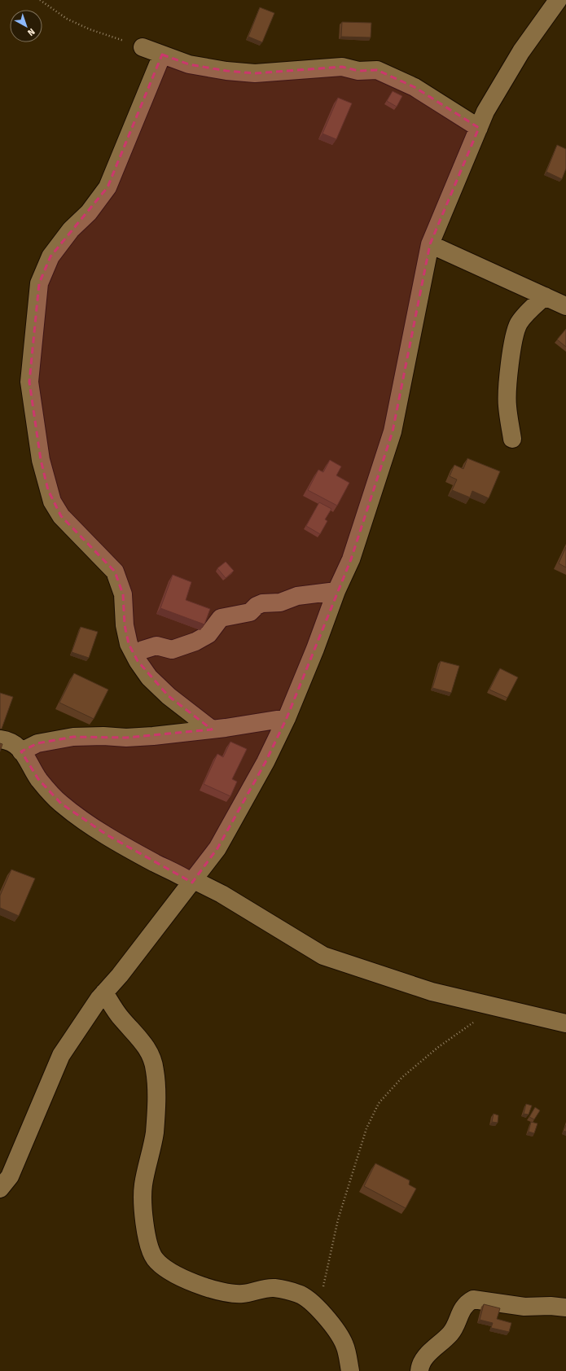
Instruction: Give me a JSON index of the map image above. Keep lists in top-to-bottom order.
{
  "north": "bottom right"
}
